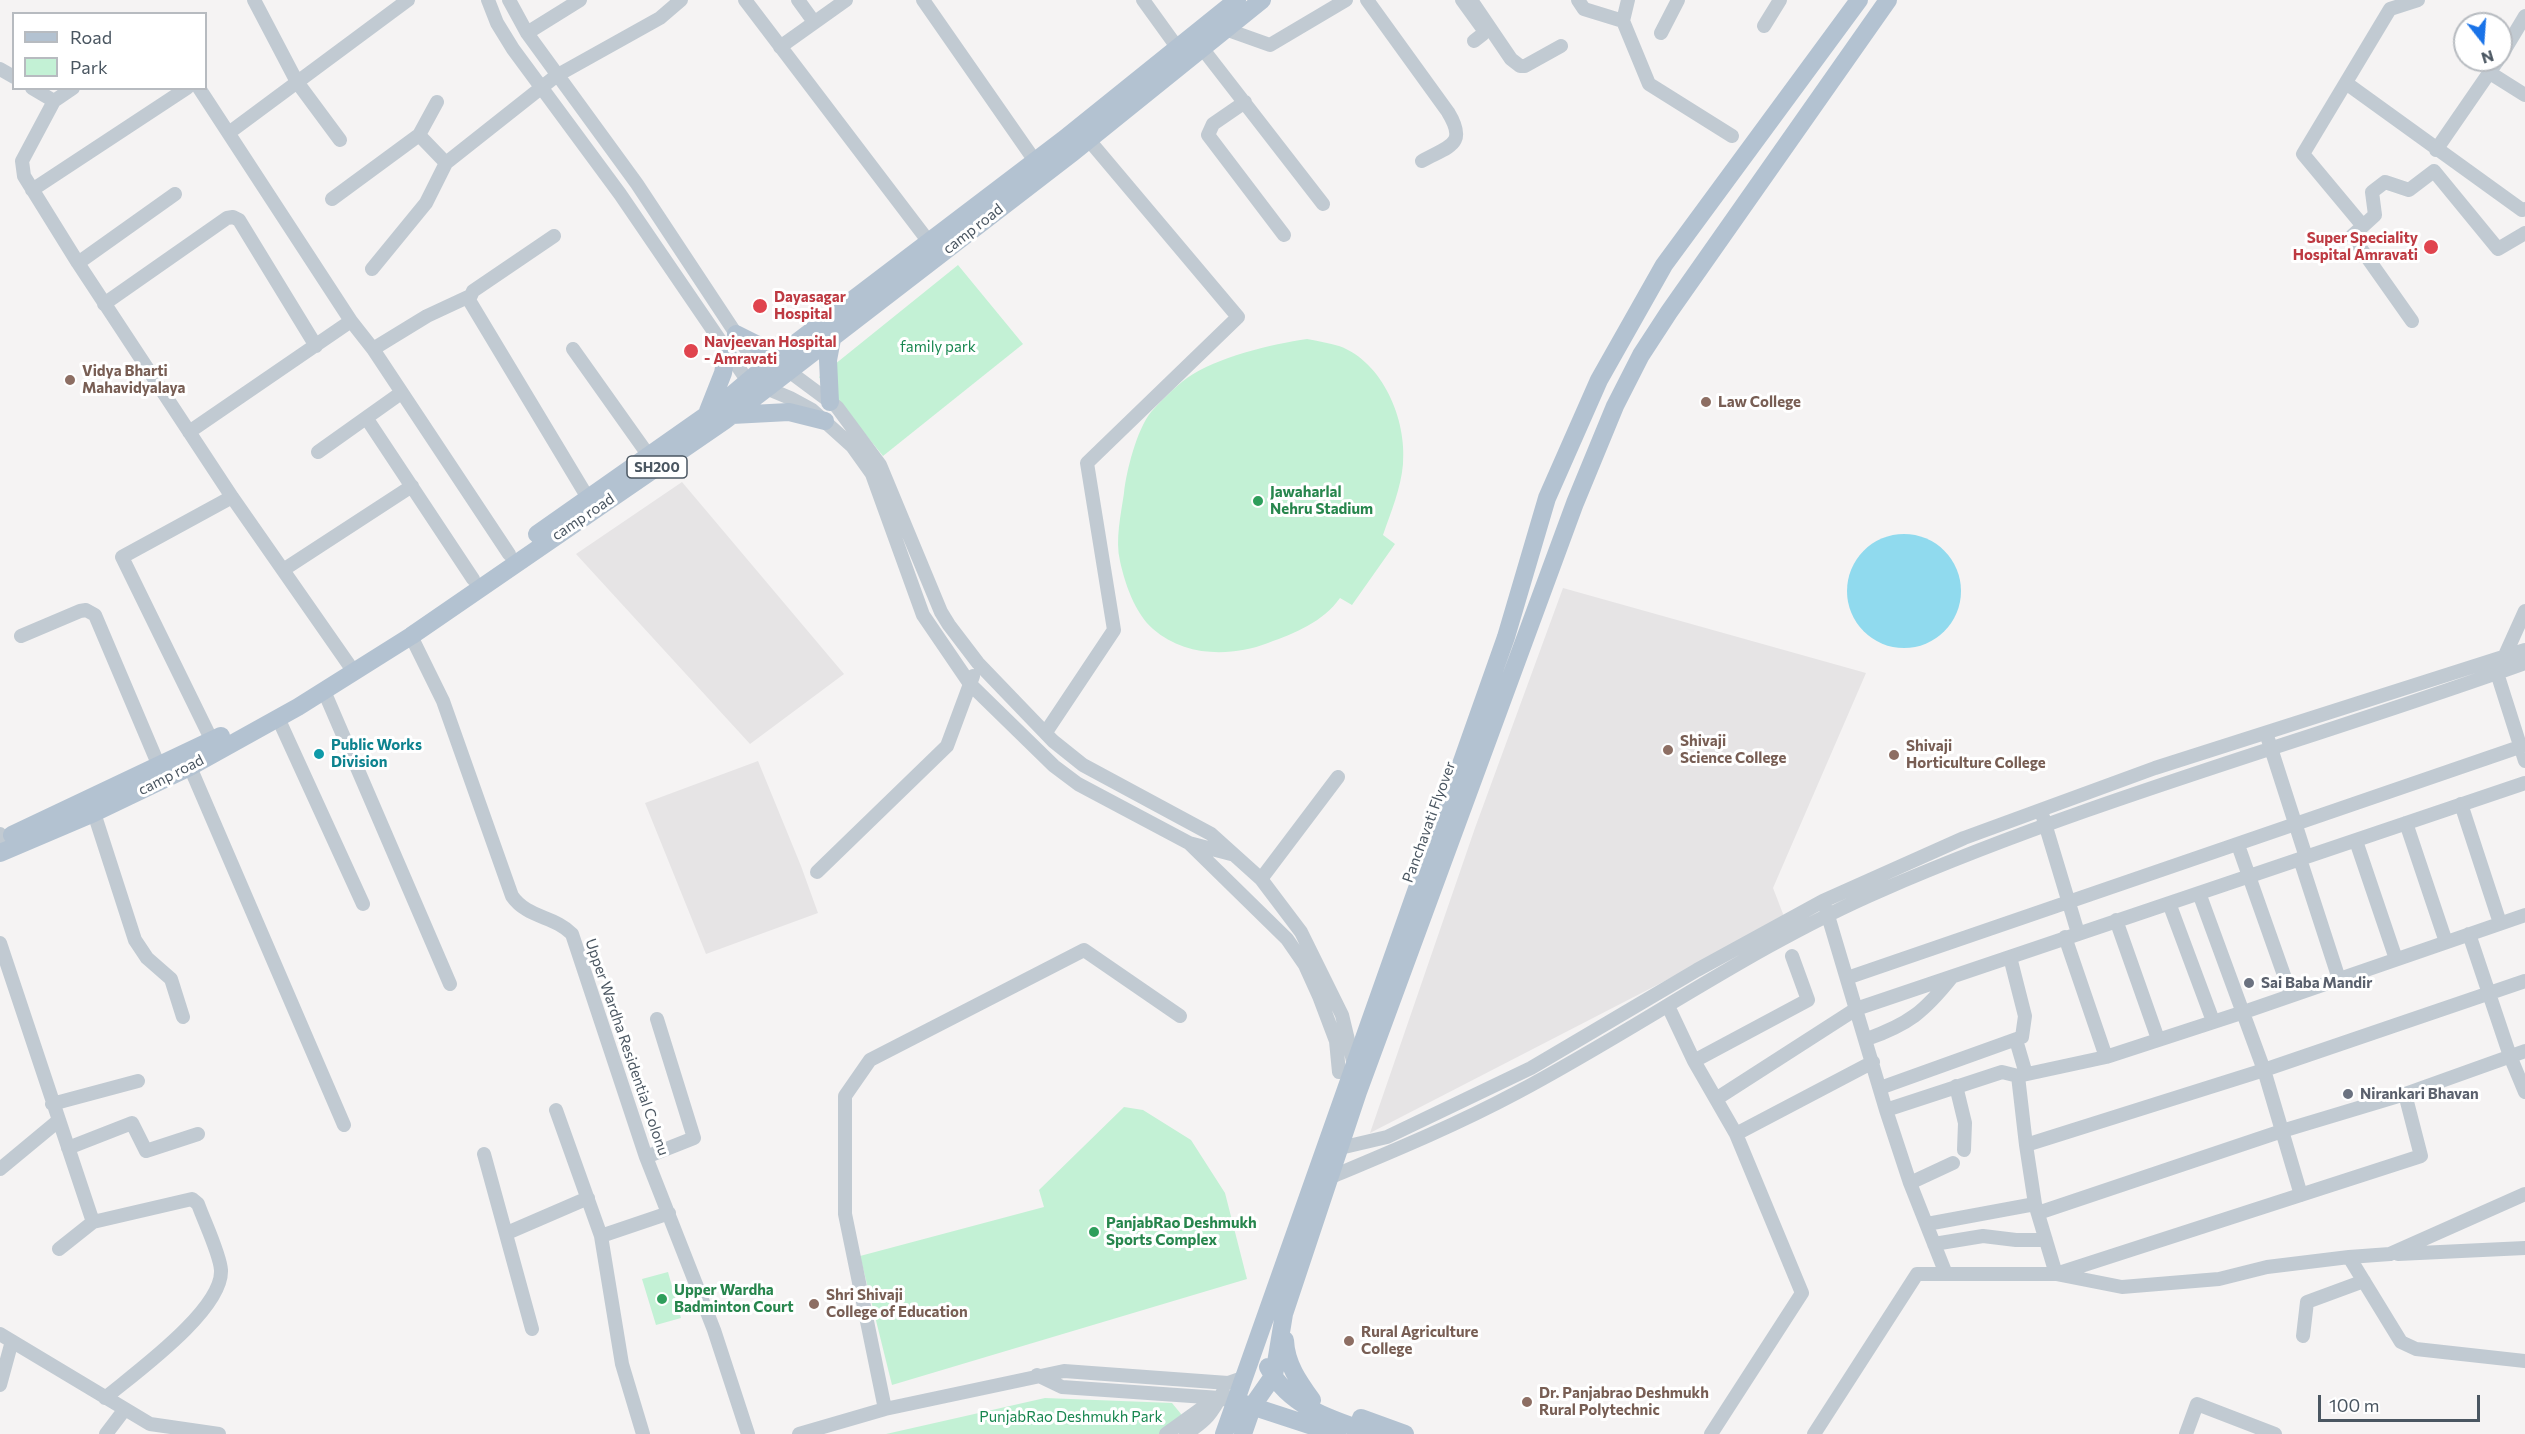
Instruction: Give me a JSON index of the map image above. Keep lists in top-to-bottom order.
{
  "streets": {
    "main road": ["camp road", "SH200", "Panchavati Flyover"],
    "street": ["Upper Wardha Residential Colonu"]
  },
  "crossings": [
    ["camp road", "Upper Wardha Residential Colonu"]
  ],
  "parks": ["family park", "PunjabRao Deshmukh Park"],
  "places": [
    "Super Speciality Hospital Amravati",
    "Dayasagar Hospital",
    "Navjeevan Hospital - Amravati",
    "Vidya Bharti Mahavidyalaya",
    "Law College",
    "Jawaharlal Nehru Stadium",
    "Shivaji Science College",
    "Public Works Division",
    "Shivaji Horticulture College",
    "Sai Baba Mandir",
    "Nirankari Bhavan",
    "PanjabRao Deshmukh Sports Complex",
    "Upper Wardha Badminton Court",
    "Shri Shivaji College of Education",
    "Rural Agriculture College",
    "Dr. Panjabrao Deshmukh Rural Polytechnic"
  ],
  "legend": ["Road", "Park"],
  "scale_bar": "100 m",
  "north": "bottom"
}
